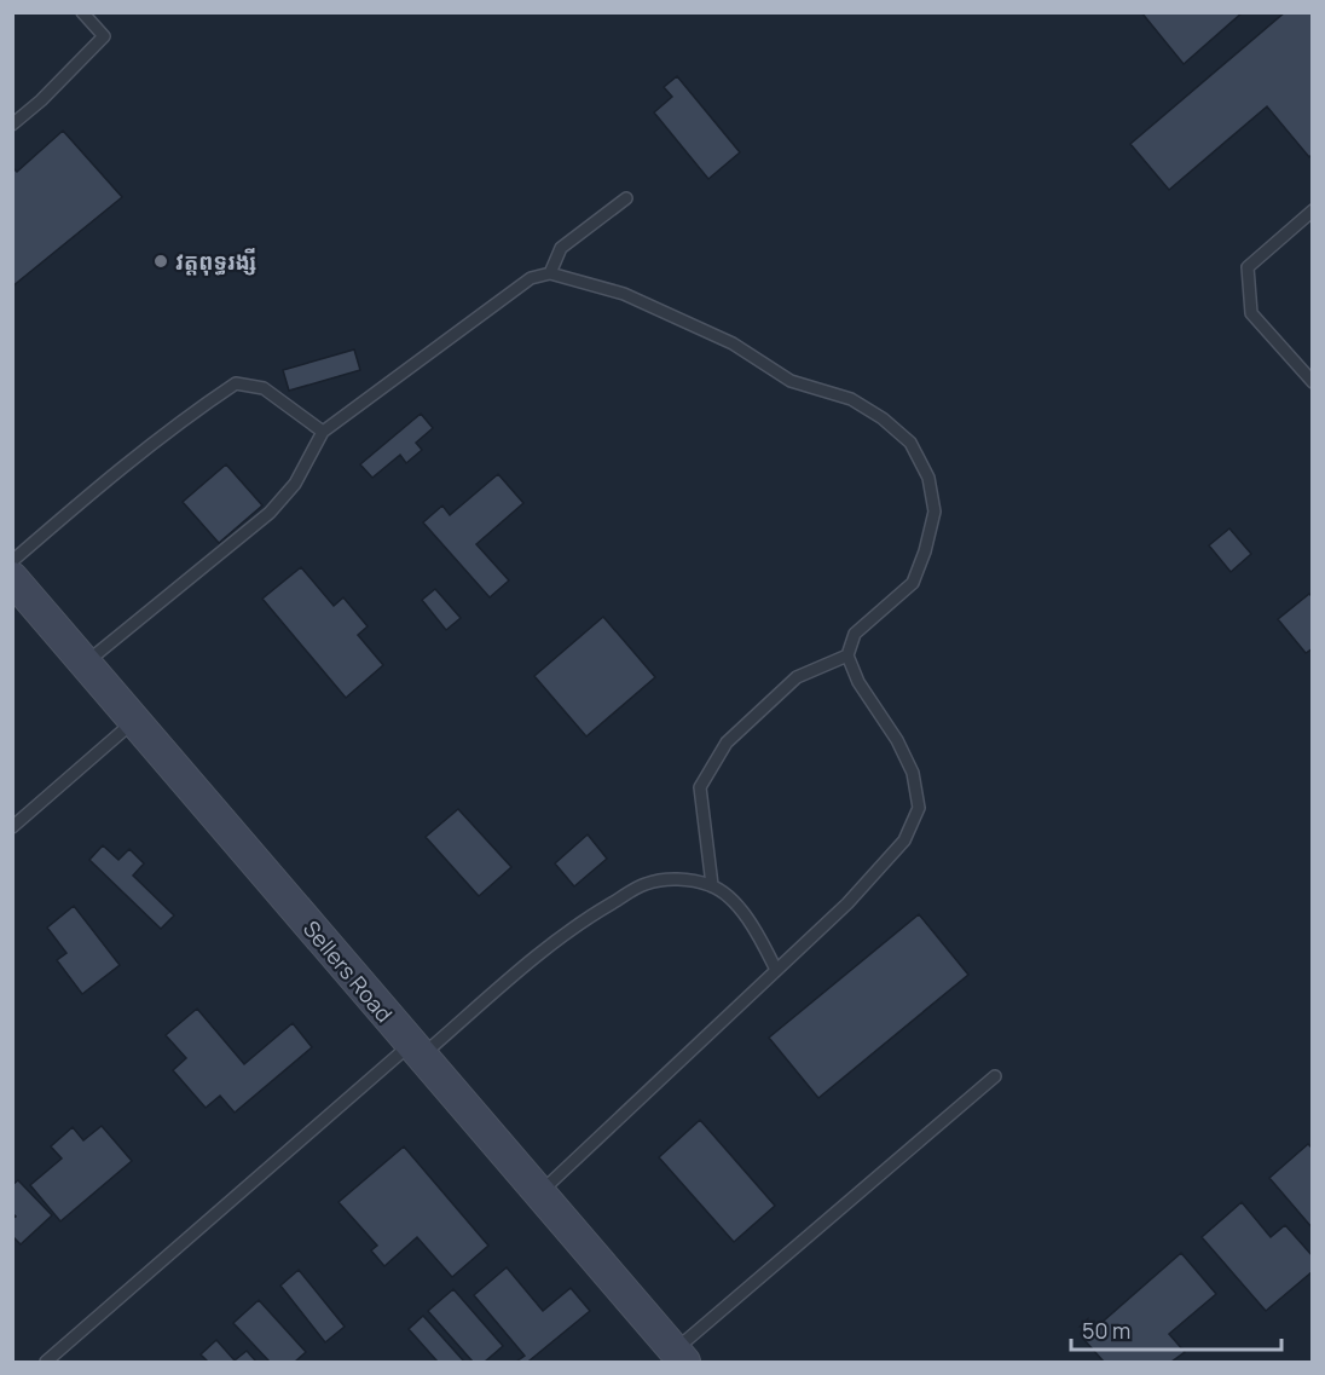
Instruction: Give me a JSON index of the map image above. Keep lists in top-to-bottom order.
{
  "streets": {
    "street": ["Sellers Road"]
  },
  "places": ["វត្តពុទ្ធរង្សី"],
  "scale_bar": "50 m"
}
